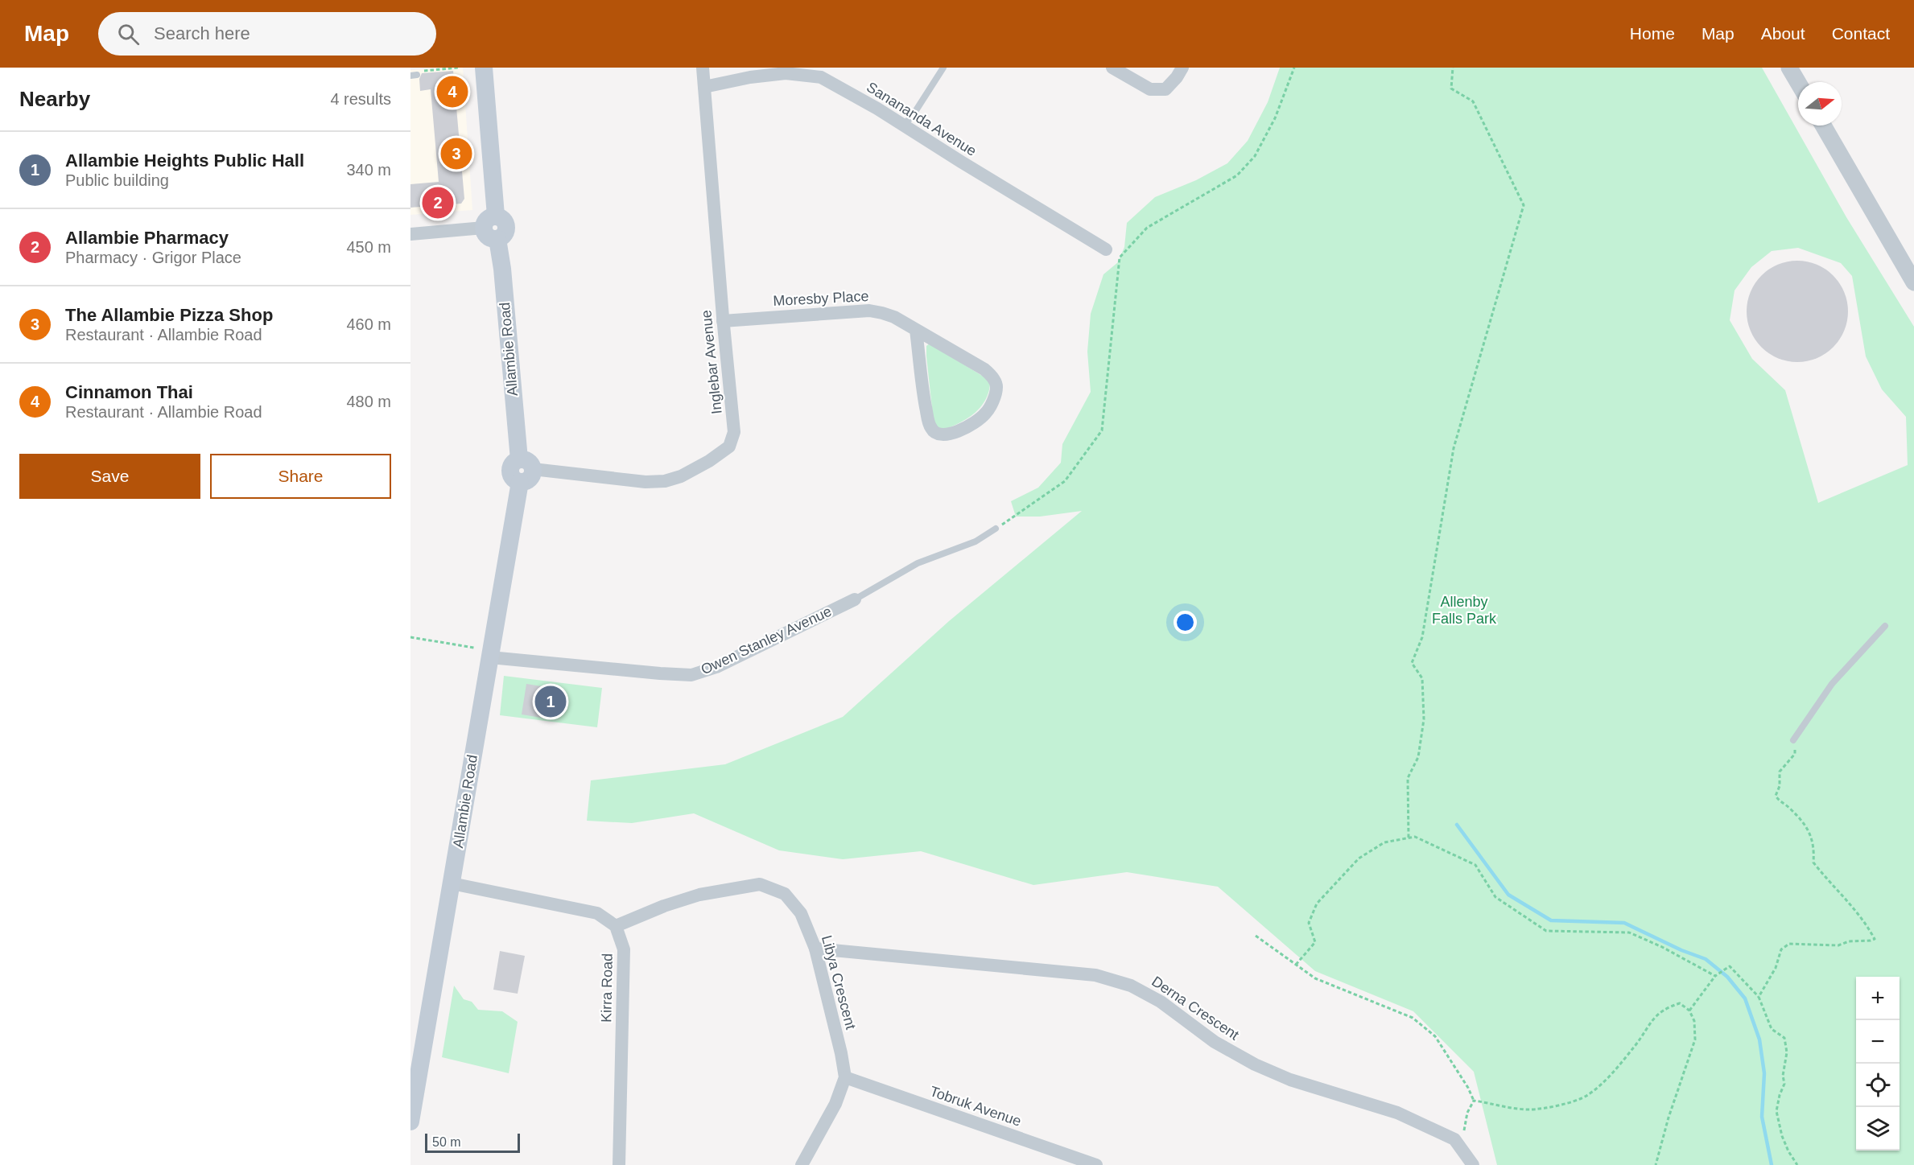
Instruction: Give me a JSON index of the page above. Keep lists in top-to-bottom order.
{
  "streets": {
    "main road": ["Allambie Road"],
    "street": [
      "Sanananda Avenue",
      "Moresby Place",
      "Inglebar Avenue",
      "Owen Stanley Avenue",
      "Libya Crescent",
      "Kirra Road",
      "Derna Crescent",
      "Tobruk Avenue"
    ]
  },
  "crossings": [
    ["Sanananda Avenue", "Inglebar Avenue"],
    ["Moresby Place", "Inglebar Avenue"],
    ["Allambie Road", "Inglebar Avenue"],
    ["Allambie Road", "Owen Stanley Avenue"],
    ["Libya Crescent", "Kirra Road"],
    ["Libya Crescent", "Derna Crescent"],
    ["Libya Crescent", "Tobruk Avenue"]
  ],
  "parks": ["Allenby Falls Park"],
  "scale_bar": "50 m",
  "north": "right",
  "page": {
    "header": "Map",
    "search": "Search here",
    "nav": [
      "Home",
      "Map",
      "About",
      "Contact"
    ],
    "heading": ["Nearby", "4 results"],
    "pins": [
      "4",
      "3",
      "2",
      "1"
    ],
    "list": [
      {
        "mark": "1",
        "name": "Allambie Heights Public Hall",
        "note": "Public building",
        "value": "340 m"
      },
      {
        "mark": "2",
        "name": "Allambie Pharmacy",
        "note": "Pharmacy · Grigor Place",
        "value": "450 m"
      },
      {
        "mark": "3",
        "name": "The Allambie Pizza Shop",
        "note": "Restaurant · Allambie Road",
        "value": "460 m"
      },
      {
        "mark": "4",
        "name": "Cinnamon Thai",
        "note": "Restaurant · Allambie Road",
        "value": "480 m"
      }
    ],
    "buttons": ["Save", "Share"],
    "map_buttons": ["+", "−"],
    "scale": "50 m"
  }
}
